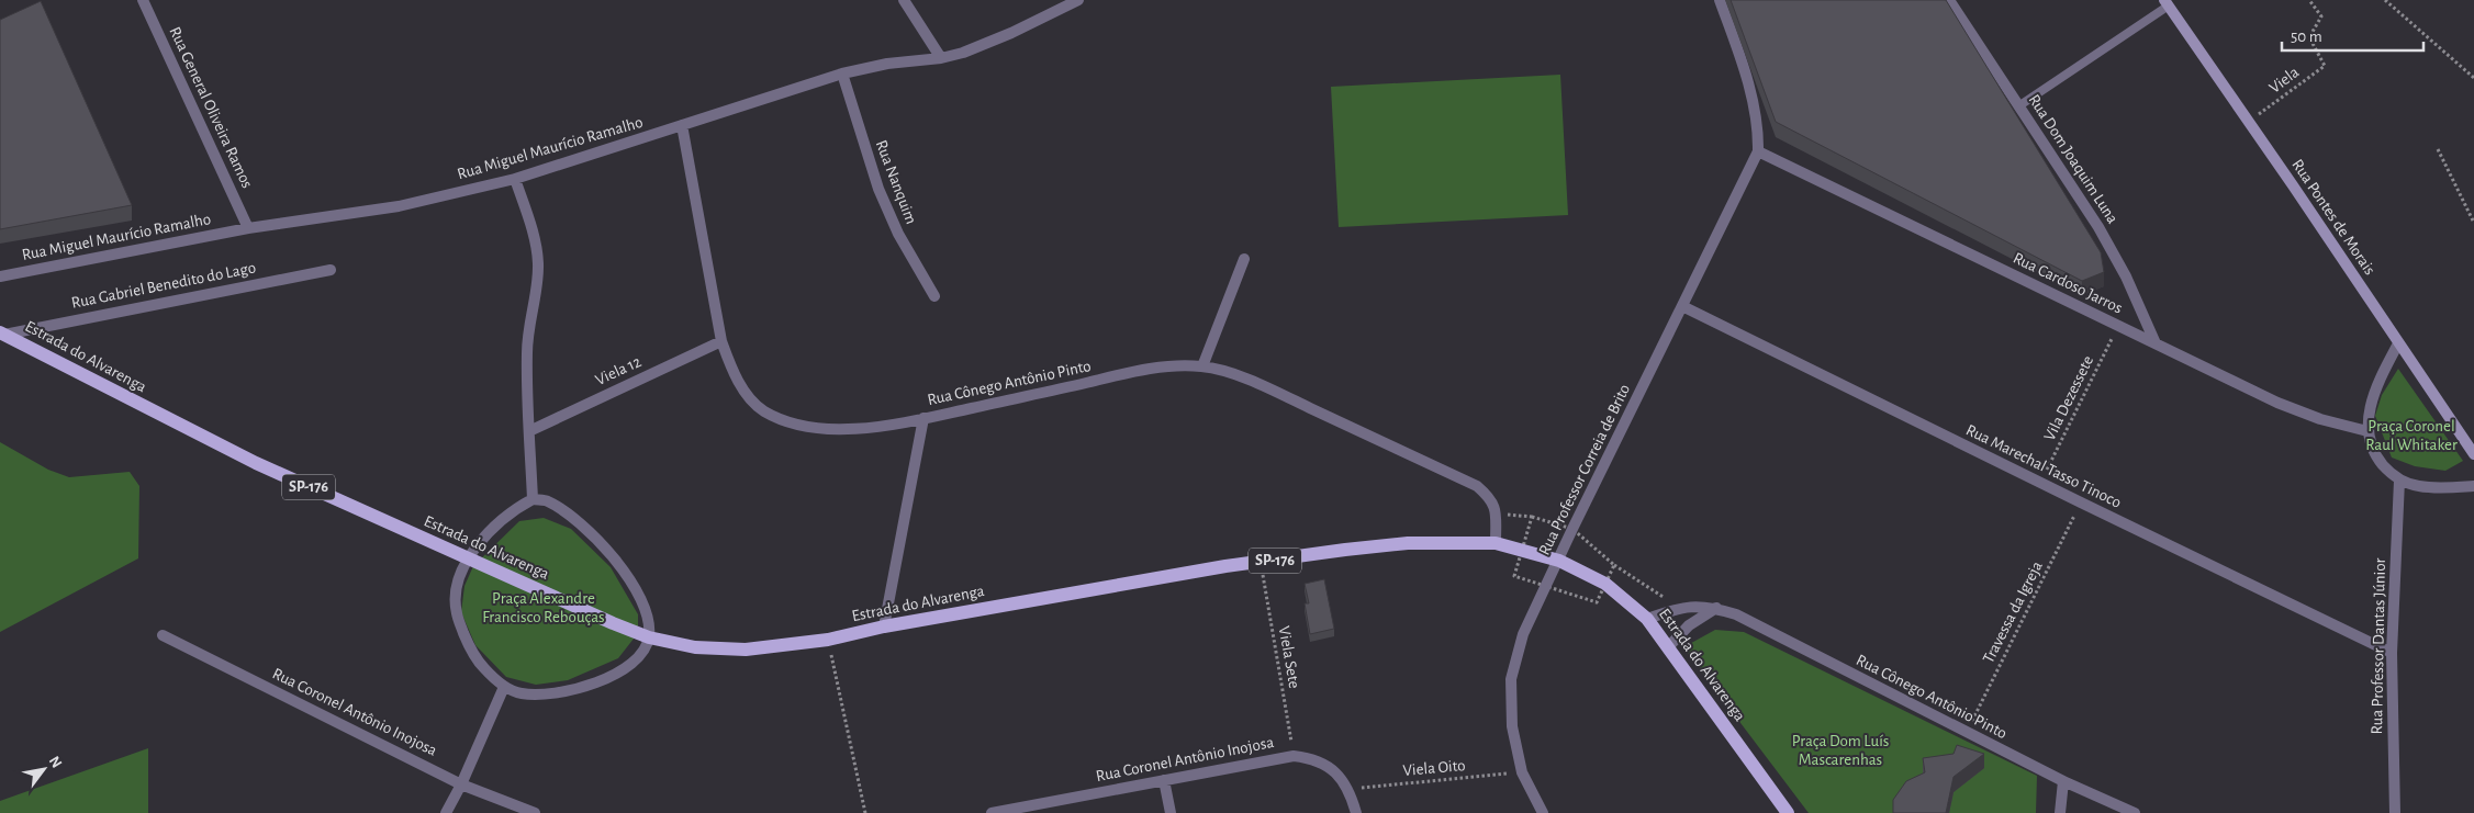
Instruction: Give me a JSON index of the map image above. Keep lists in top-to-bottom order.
{
  "streets": {
    "main road": ["Estrada do Alvarenga", "SP-176"],
    "street": [
      "Rua General Oliveira Ramos",
      "Rua Miguel Maurício Ramalho",
      "Rua Dom Joaquim Luna",
      "Rua Nanquim",
      "Rua Pontes de Morais",
      "Rua Cardoso Jarros",
      "Rua Gabriel Benedito do Lago",
      "Viela 12",
      "Rua Cônego Antônio Pinto",
      "Rua Marechal Tasso Tinoco",
      "Rua Professor Correia de Brito",
      "Rua Professor Dantas Júnior",
      "Rua Coronel Antônio Inojosa"
    ],
    "path": [
      "Viela",
      "Vila Dezessete",
      "Travessa da Igreja",
      "Viela Sete",
      "Viela Oito"
    ]
  },
  "crossings": [
    ["Viela", "Rua Pontes de Morais"],
    ["Rua General Oliveira Ramos", "Rua Miguel Maurício Ramalho"],
    ["Rua Miguel Maurício Ramalho", "Rua Nanquim"],
    ["Rua Miguel Maurício Ramalho", "Rua Cônego Antônio Pinto"],
    ["Rua Dom Joaquim Luna", "Rua Cardoso Jarros"],
    ["Rua Cardoso Jarros", "Vila Dezessete"],
    ["Rua Cardoso Jarros", "Rua Professor Correia de Brito"],
    ["Rua Gabriel Benedito do Lago", "Estrada do Alvarenga"],
    ["Estrada do Alvarenga", "Rua Cônego Antônio Pinto"],
    ["Estrada do Alvarenga", "Rua Professor Correia de Brito"],
    ["Estrada do Alvarenga", "Viela Sete"],
    ["Viela 12", "Rua Cônego Antônio Pinto"],
    ["Rua Cônego Antônio Pinto", "Travessa da Igreja"],
    ["Vila Dezessete", "Rua Marechal Tasso Tinoco"],
    ["Rua Marechal Tasso Tinoco", "Rua Professor Correia de Brito"],
    ["Rua Marechal Tasso Tinoco", "Travessa da Igreja"],
    ["Rua Marechal Tasso Tinoco", "Rua Professor Dantas Júnior"],
    ["Rua Professor Correia de Brito", "Viela Oito"],
    ["Viela Sete", "Rua Coronel Antônio Inojosa"],
    ["Rua Coronel Antônio Inojosa", "Viela Oito"]
  ],
  "parks": ["Praça Coronel Raul Whitaker", "Praça Alexandre Francisco Rebouças", "Praça Dom Luís Mascarenhas"],
  "scale_bar": "50 m",
  "north": "top right"
}
